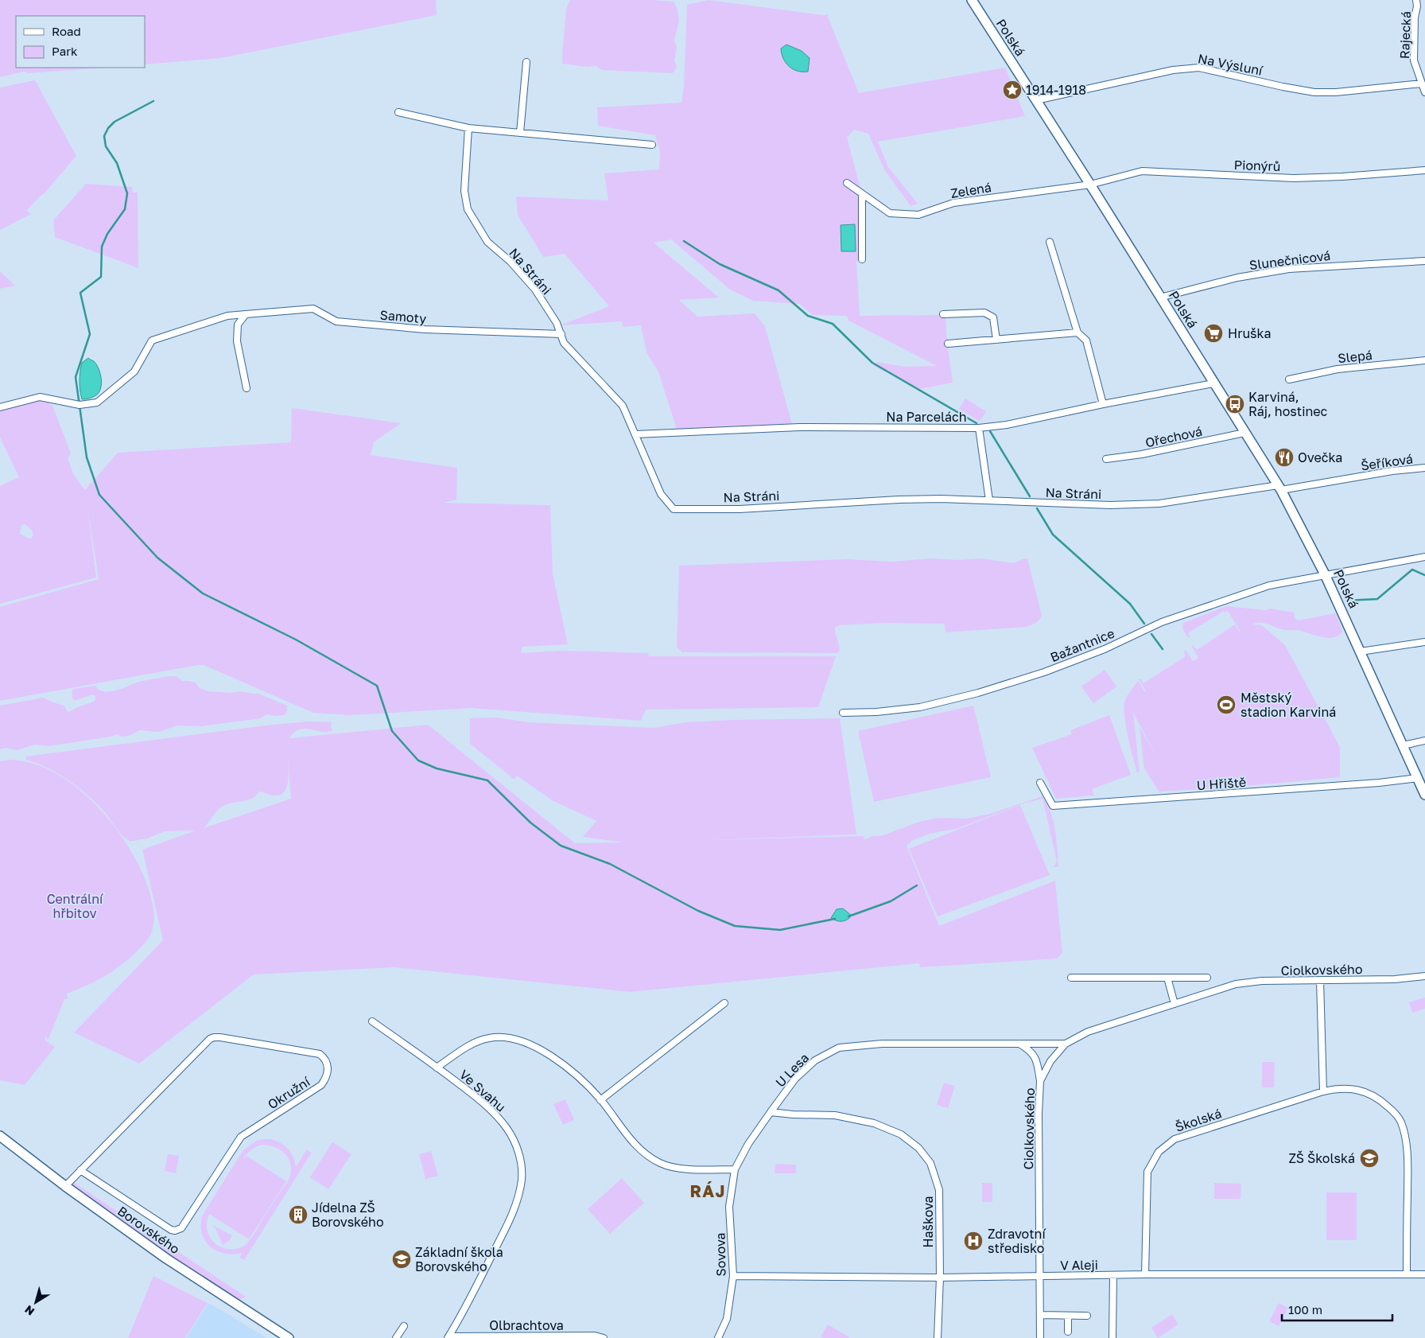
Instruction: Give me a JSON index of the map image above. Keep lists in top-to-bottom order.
{
  "streets": {
    "street": [
      "Rajecká",
      "Polská",
      "Na Výsluní",
      "Pionýrů",
      "Zelená",
      "Slunečnicová",
      "Na Stráni",
      "Samoty",
      "Slepá",
      "Na Parcelách",
      "Ořechová",
      "Šeříková",
      "Bažantnice",
      "U Hřiště",
      "Ciolkovského",
      "U Lesa",
      "Ve Svahu",
      "Okružní",
      "Školská",
      "Haškova",
      "Borovského",
      "Sovova",
      "V Aleji",
      "Olbrachtova"
    ]
  },
  "crossings": [
    ["Rajecká", "Na Výsluní"],
    ["Polská", "Na Výsluní"],
    ["Polská", "Pionýrů"],
    ["Polská", "Zelená"],
    ["Polská", "Slunečnicová"],
    ["Polská", "Na Stráni"],
    ["Polská", "Na Parcelách"],
    ["Polská", "Ořechová"],
    ["Polská", "Šeříková"],
    ["Polská", "Bažantnice"],
    ["Polská", "U Hřiště"],
    ["Pionýrů", "Zelená"],
    ["Na Stráni", "Samoty"],
    ["Na Stráni", "Na Parcelách"],
    ["Na Stráni", "Šeříková"],
    ["Ciolkovského", "U Lesa"],
    ["Ciolkovského", "V Aleji"],
    ["U Lesa", "Haškova"],
    ["U Lesa", "Sovova"],
    ["Ve Svahu", "Olbrachtova"],
    ["Okružní", "Borovského"],
    ["Školská", "V Aleji"],
    ["Haškova", "V Aleji"],
    ["Sovova", "V Aleji"]
  ],
  "districts": ["RÁJ"],
  "parks": ["Centrální hřbitov"],
  "places": {
    "place": ["1914-1918"],
    "supermarket": ["Hruška"],
    "bus stop": ["Karviná, Ráj, hostinec"],
    "restaurant": ["Ovečka"],
    "sports": ["Městský stadion Karviná"],
    "school or university": ["ZŠ Školská", "Základní škola Borovského"],
    "building": ["Jídelna ZŠ Borovského"],
    "hospital": ["Zdravotní středisko"]
  },
  "legend": ["Road", "Park"],
  "scale_bar": "100 m",
  "north": "bottom left"
}
